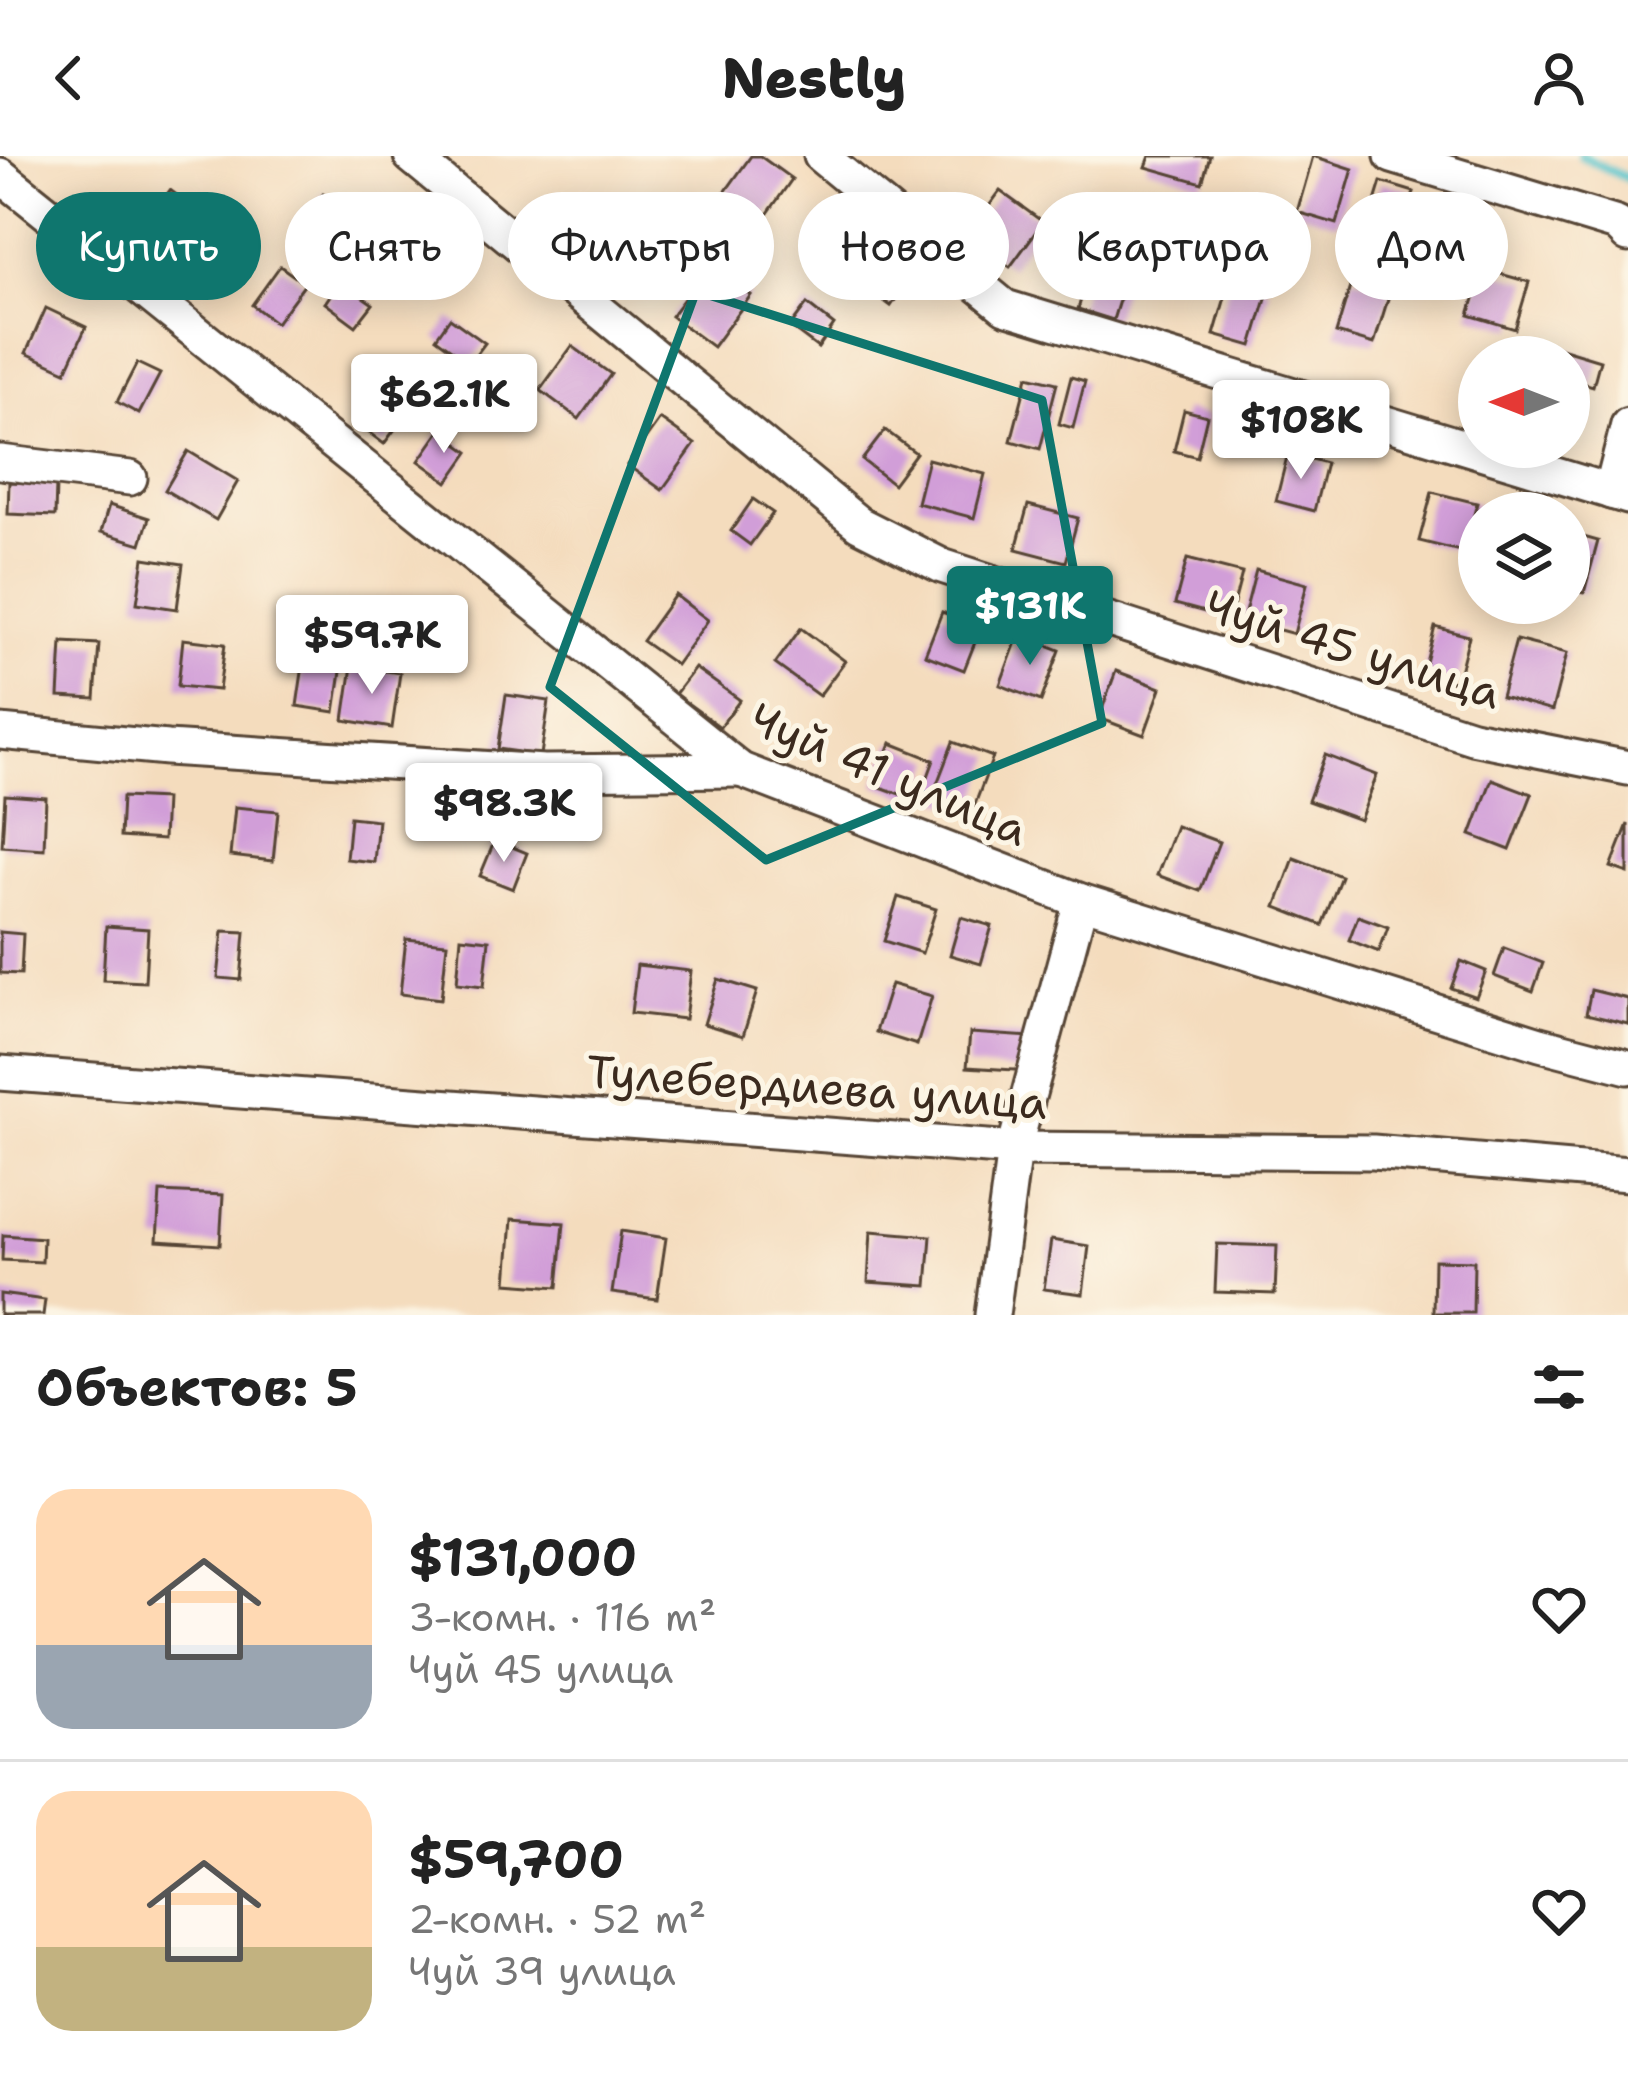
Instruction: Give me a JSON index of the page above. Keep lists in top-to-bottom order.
{
  "streets": {
    "street": ["Чуй 45 улица", "Чуй 41 улица", "Тулебердиева улица"]
  },
  "north": "left",
  "page": {
    "header": "Nestly",
    "chip": [
      "Купить",
      "Снять",
      "Фильтры",
      "Новое",
      "Квартира",
      "Дом"
    ],
    "price": [
      "$62.1K",
      "$108K",
      "$131K",
      "$59.7K",
      "$98.3K"
    ],
    "heading": "Объектов: 5",
    "list": [
      {
        "name": "$131,000",
        "note": "3-комн. · 116 m² · Чуй 45 улица"
      },
      {
        "name": "$59,700",
        "note": "2-комн. · 52 m² · Чуй 39 улица"
      }
    ]
  }
}
